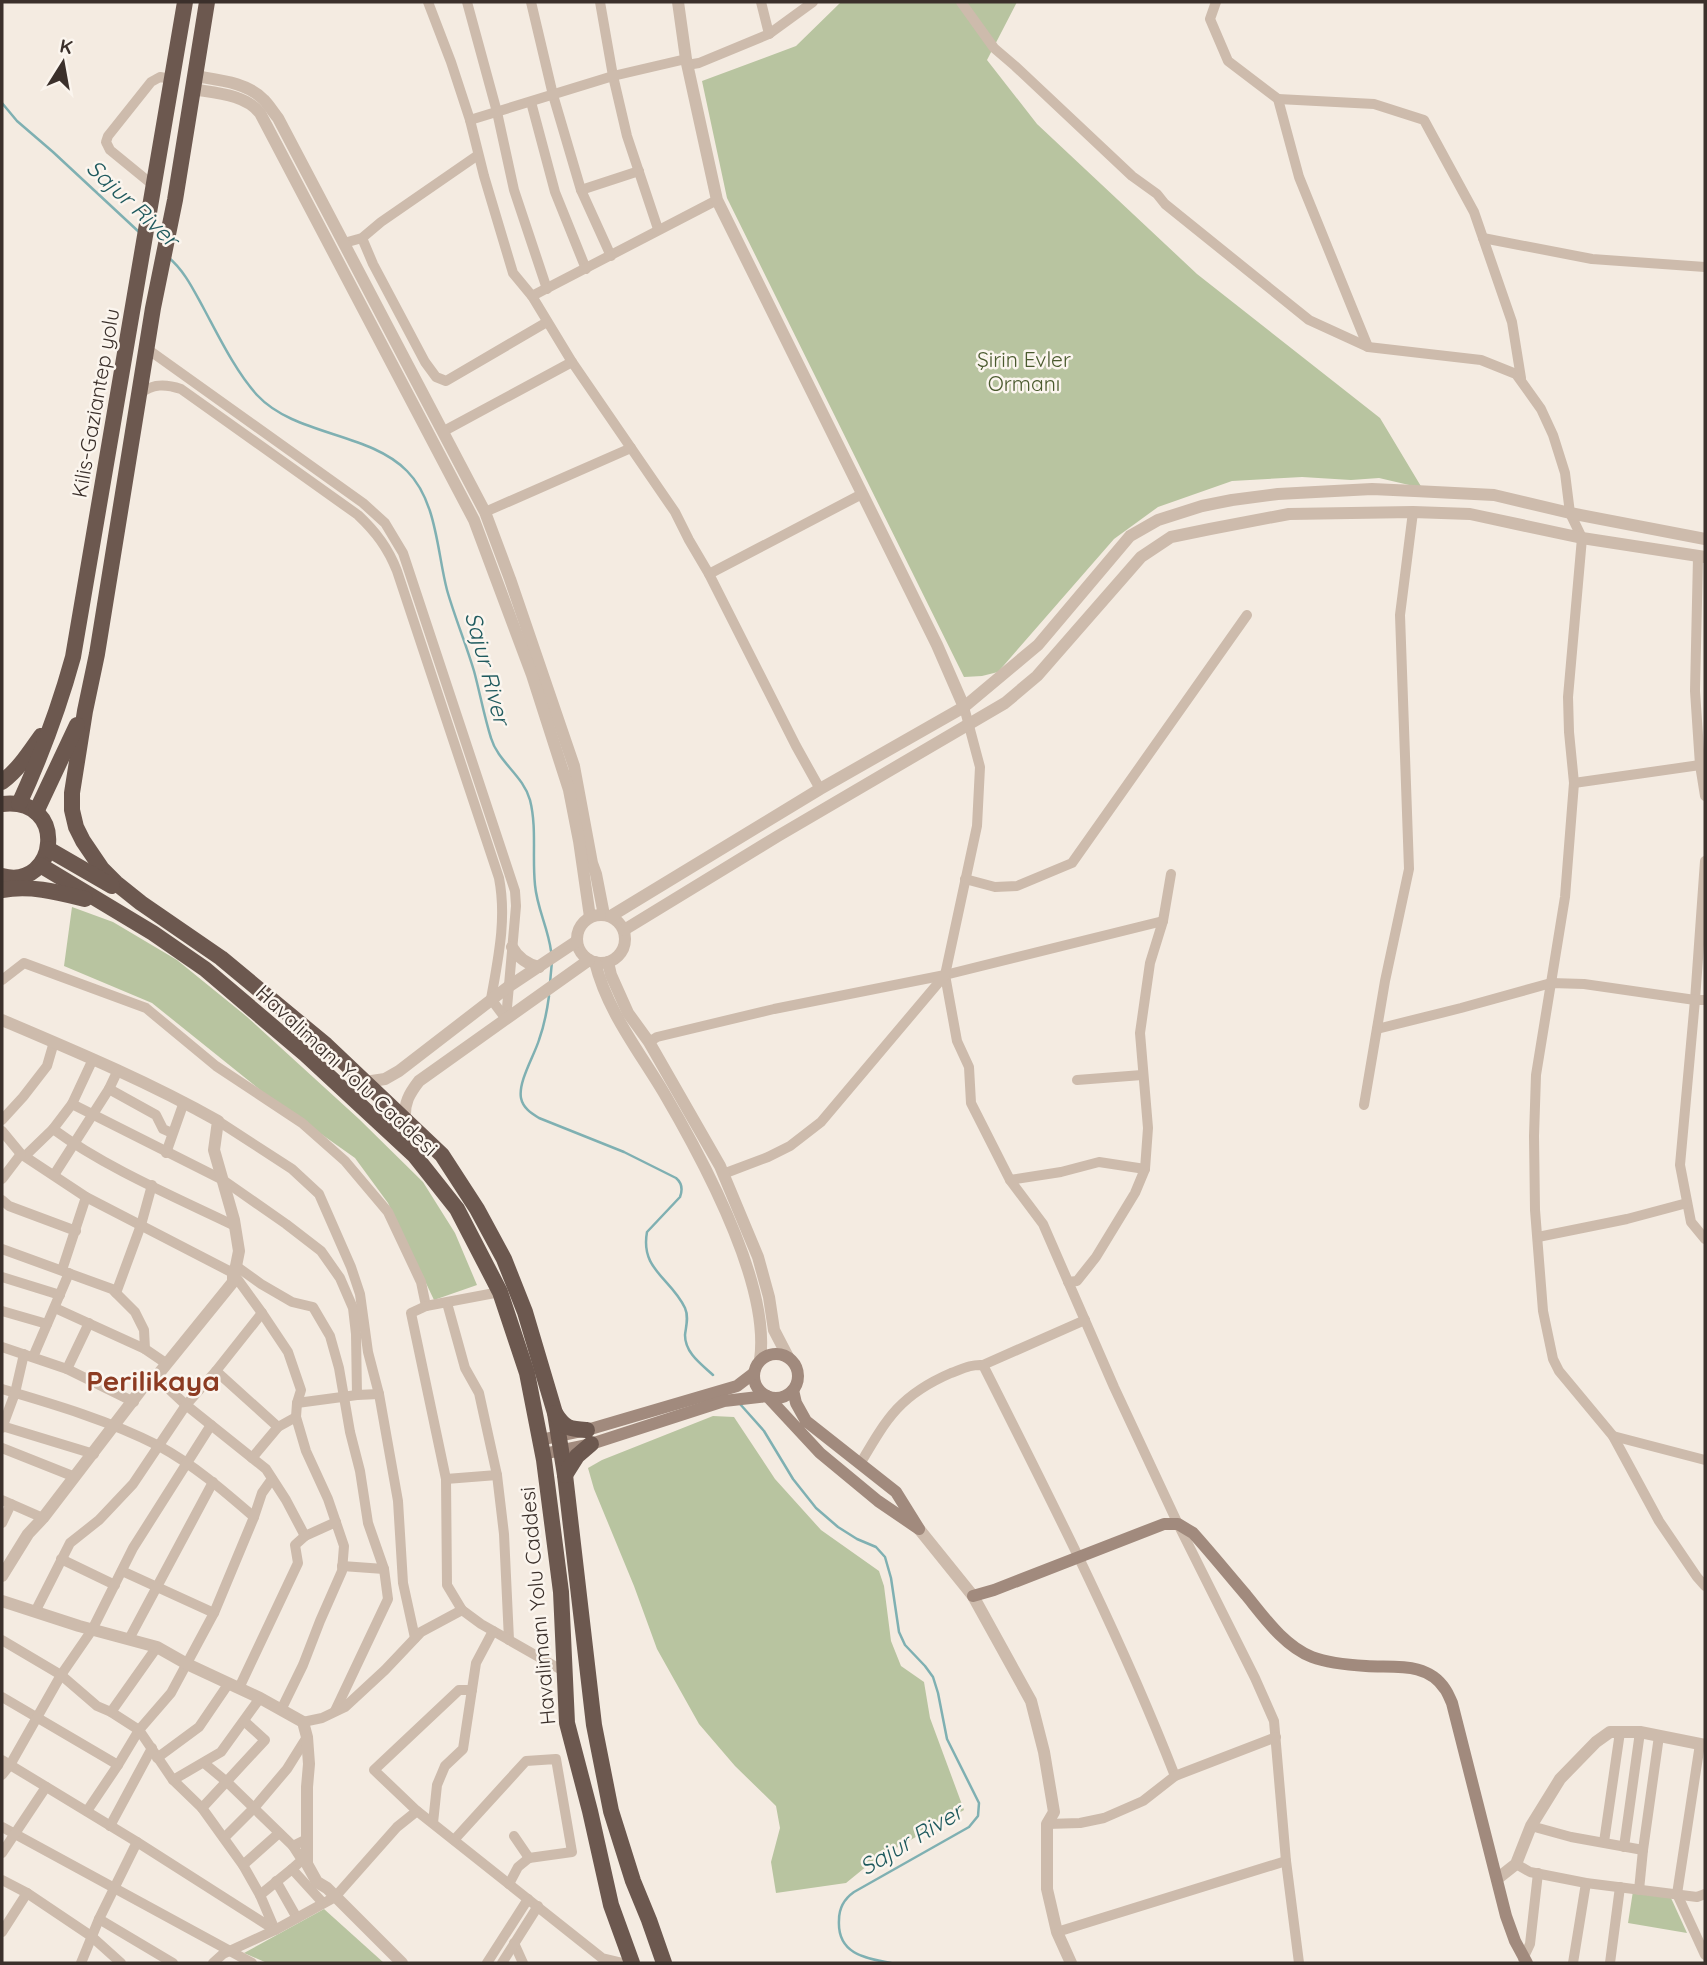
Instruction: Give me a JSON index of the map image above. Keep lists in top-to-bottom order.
{
  "streets": {
    "highway": ["Kilis-Gaziantep yolu", "Havalimanı Yolu Caddesi"]
  },
  "crossings": [
    ["Kilis-Gaziantep yolu", "Havalimanı Yolu Caddesi"]
  ],
  "districts": ["Perilikaya"],
  "water": ["Sajur River"],
  "parks": ["Şirin Evler Ormanı"],
  "north": "top"
}
